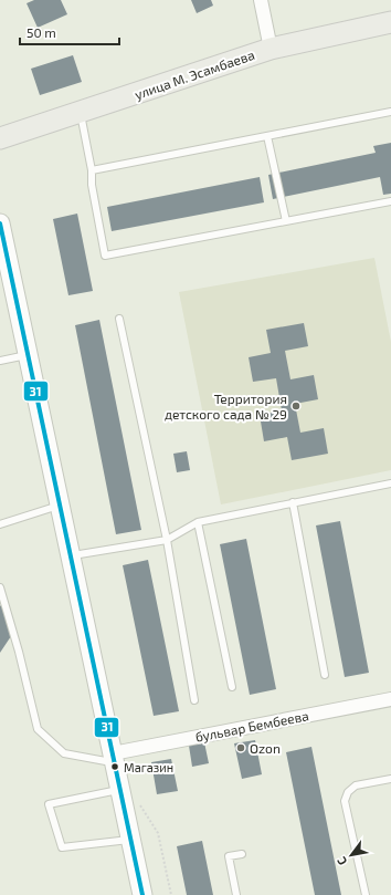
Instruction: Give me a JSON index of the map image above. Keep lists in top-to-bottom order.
{
  "streets": {
    "main road": ["улица М. Эсамбаева"],
    "street": ["бульвар Бембеева"]
  },
  "places": ["Территория детского сада № 29", "Ozon", "Магазин"],
  "lines": ["transit line 31"],
  "scale_bar": "50 m",
  "north": "bottom left"
}
